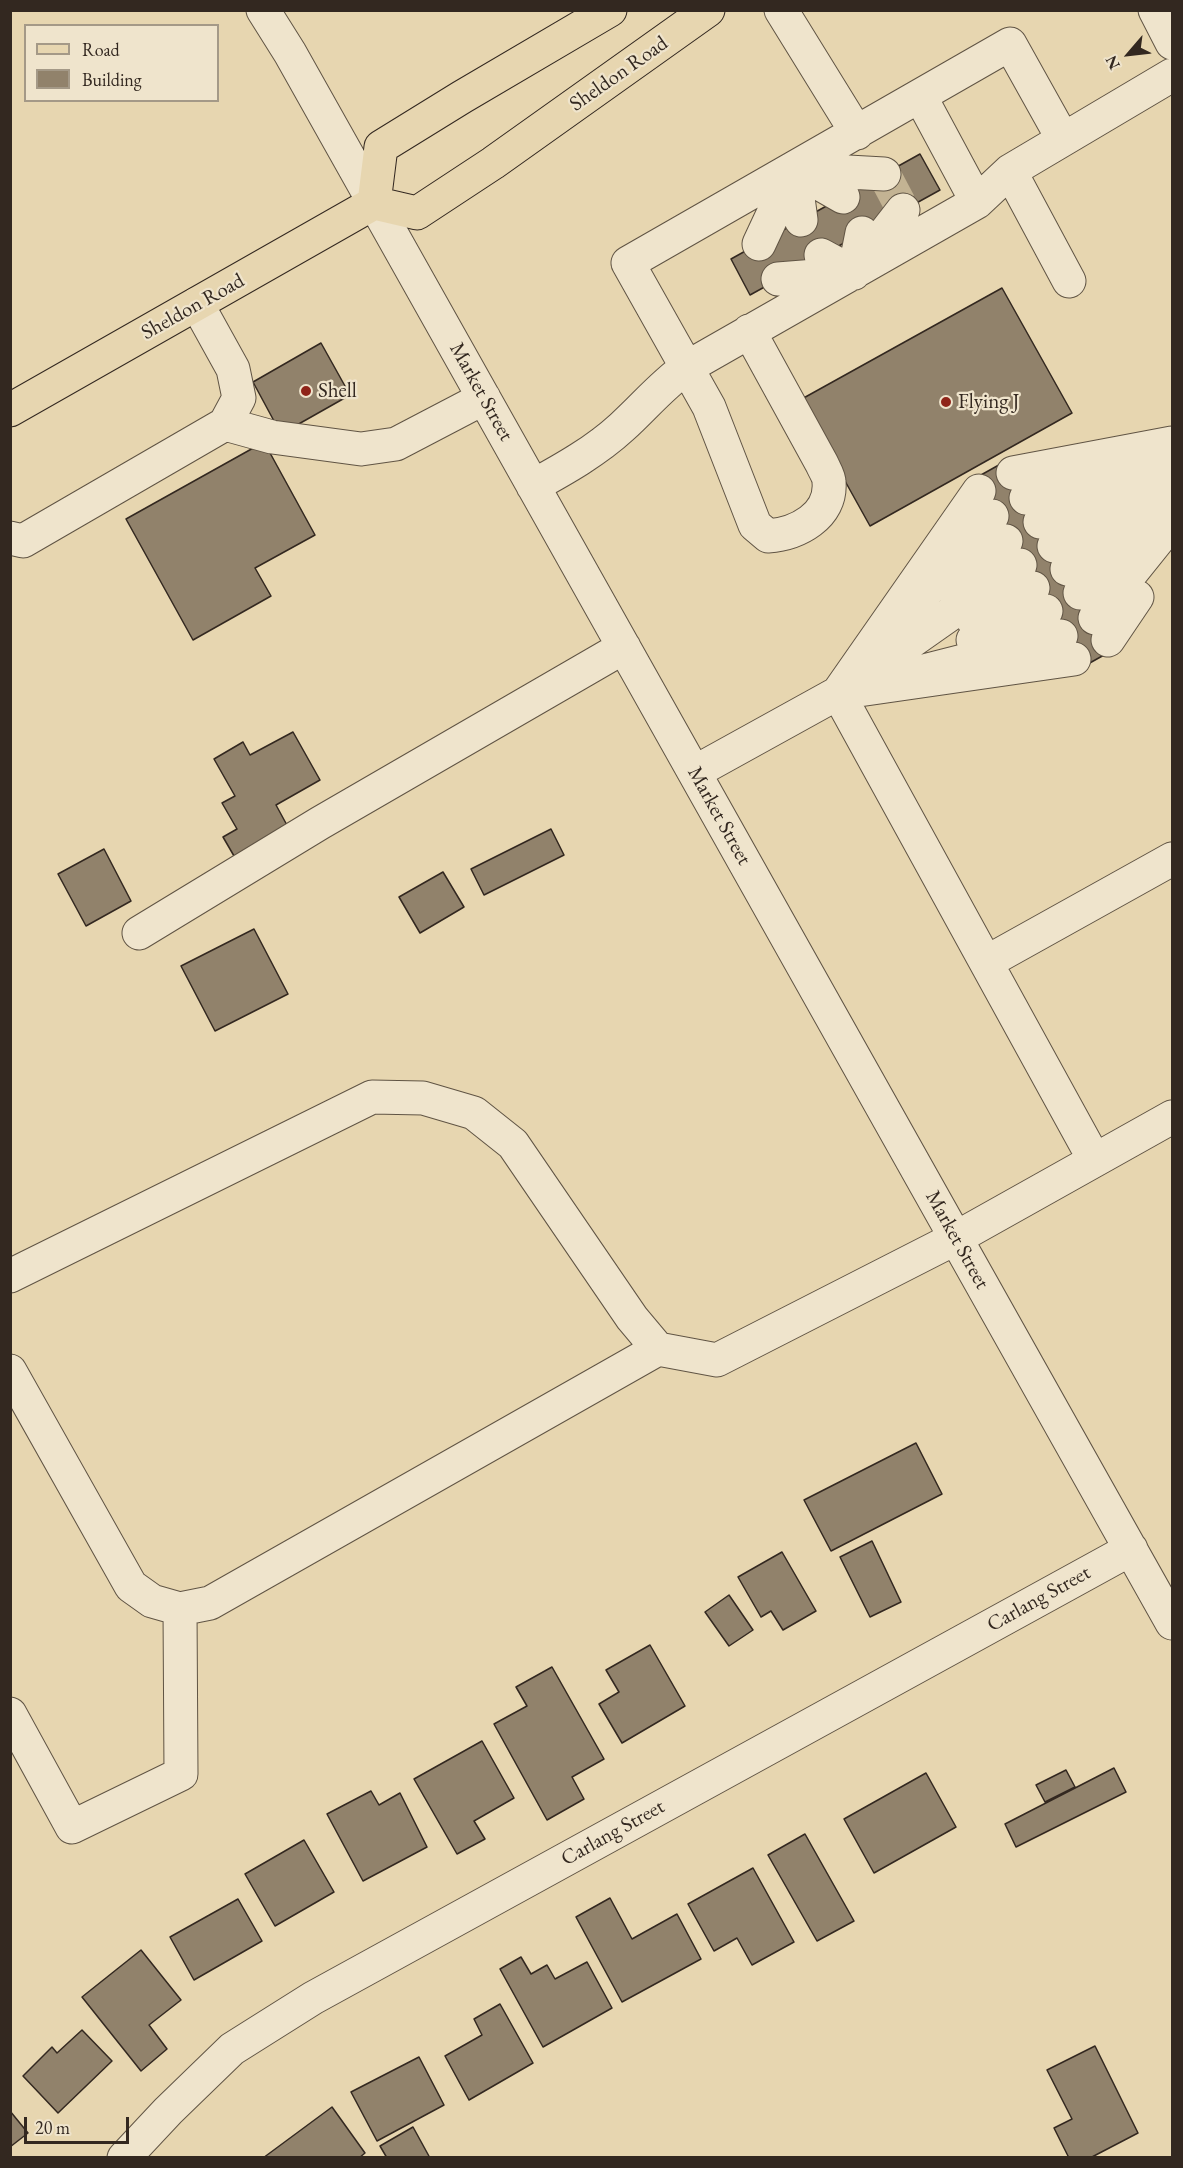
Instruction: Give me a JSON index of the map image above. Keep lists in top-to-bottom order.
{
  "streets": {
    "main road": ["Sheldon Road"],
    "street": ["Market Street", "Carlang Street"]
  },
  "crossings": [
    ["Sheldon Road", "Market Street"],
    ["Market Street", "Carlang Street"]
  ],
  "places": ["Shell", "Flying J"],
  "legend": ["Road", "Building"],
  "scale_bar": "20 m",
  "north": "bottom left"
}
